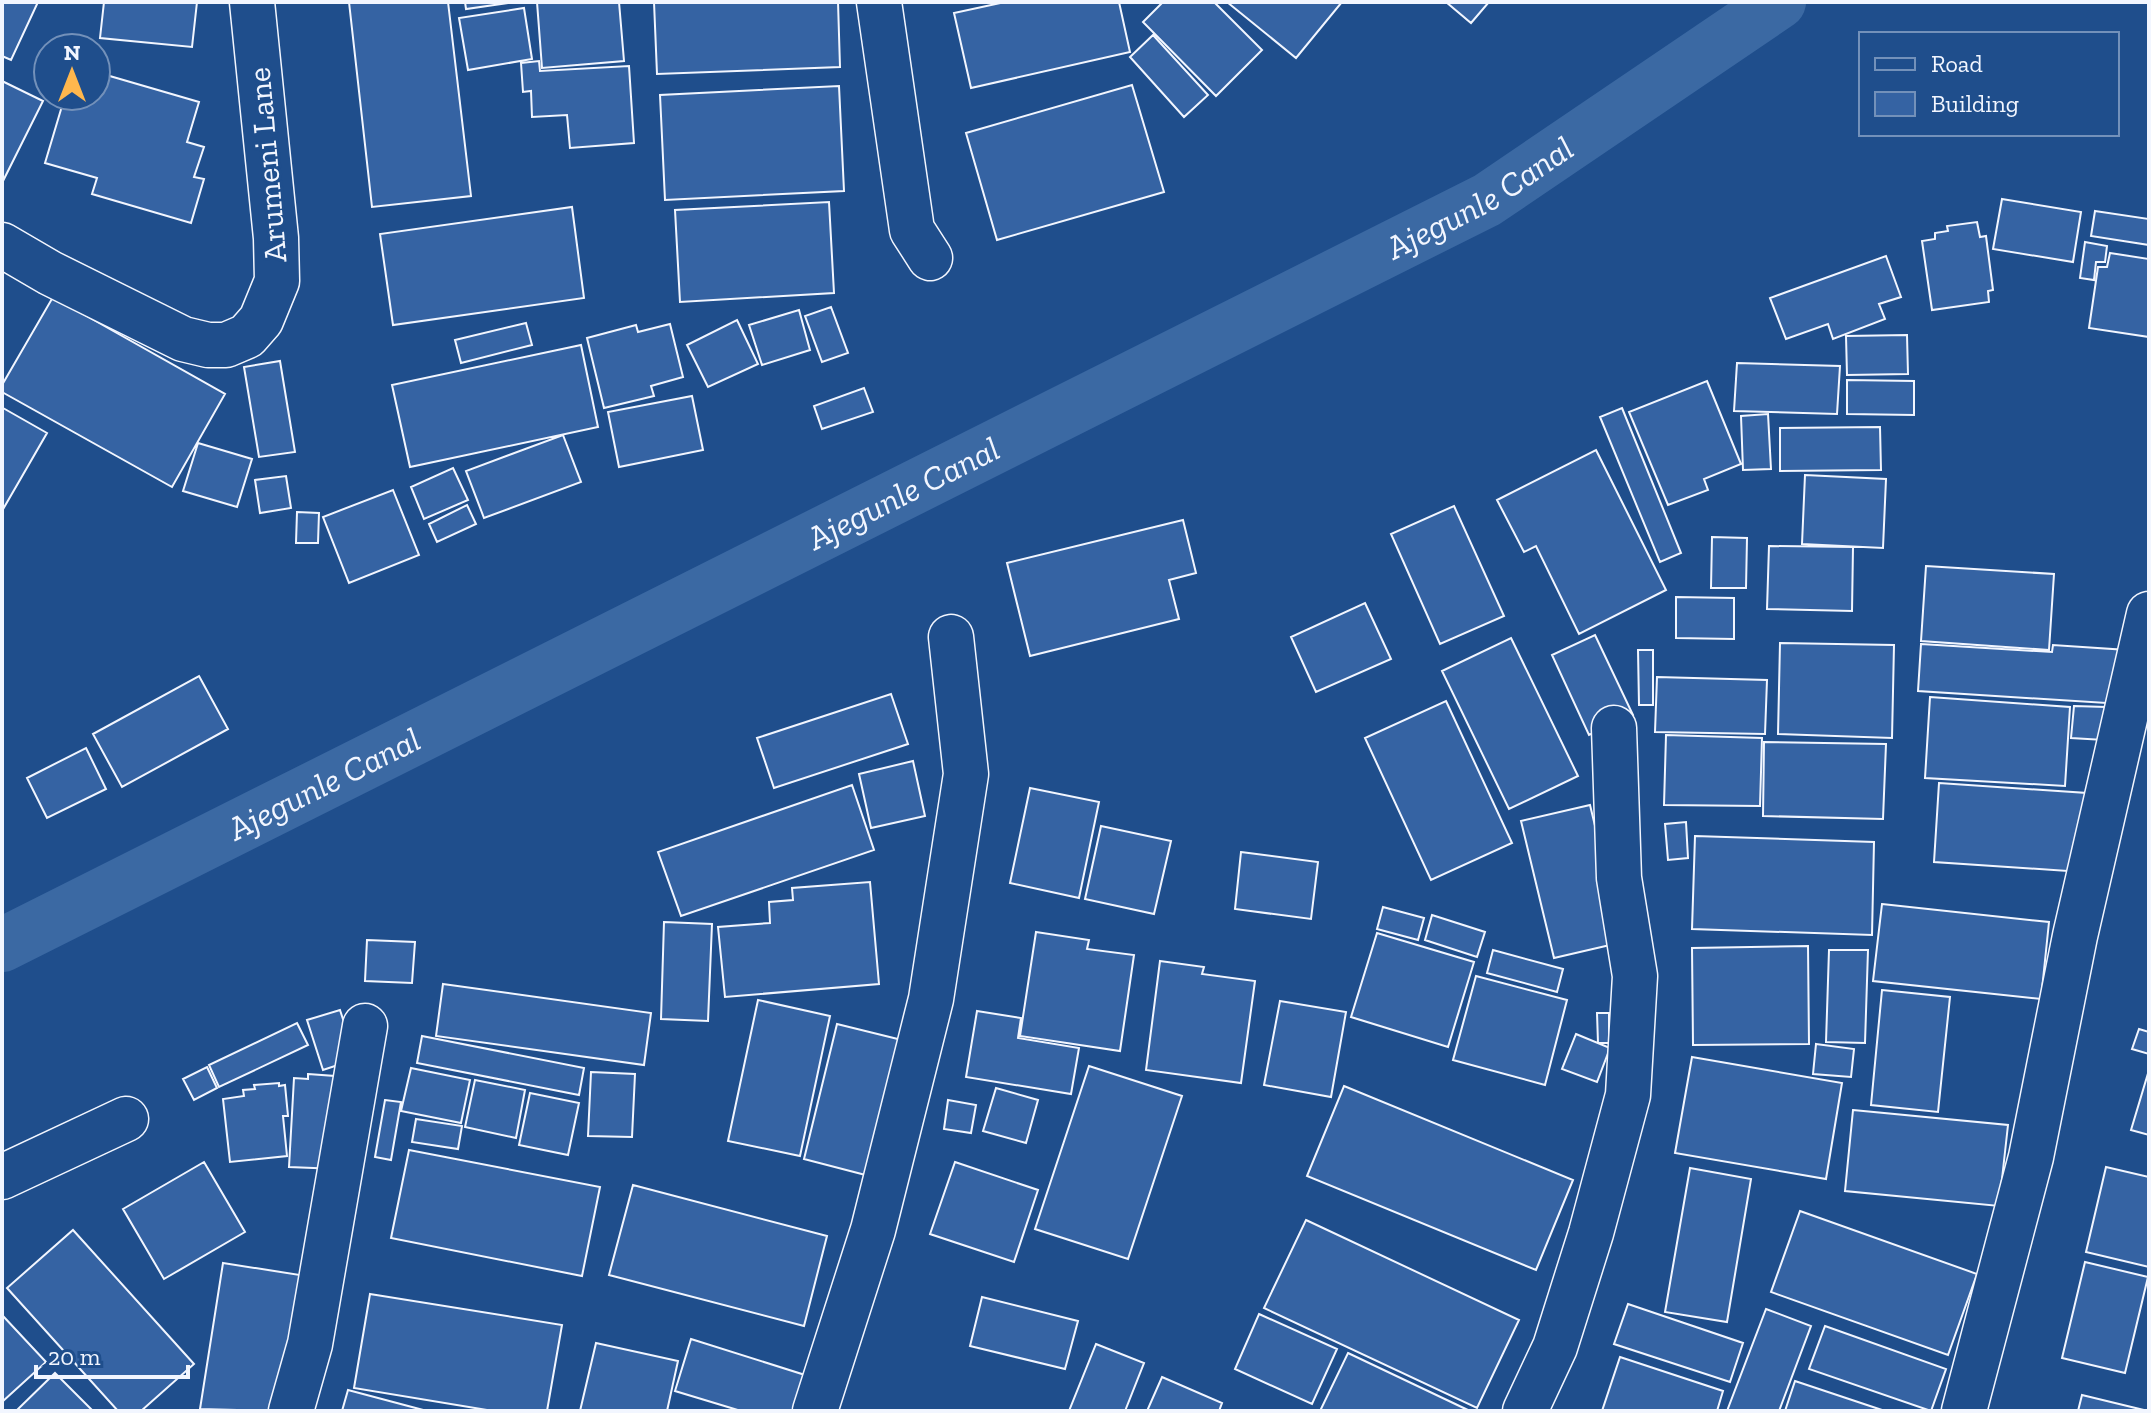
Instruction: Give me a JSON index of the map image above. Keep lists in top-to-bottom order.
{
  "streets": {
    "street": ["Arumeni Lane"]
  },
  "water": ["Ajegunle Canal"],
  "legend": ["Road", "Building"],
  "scale_bar": "20 m",
  "north": "top"
}
